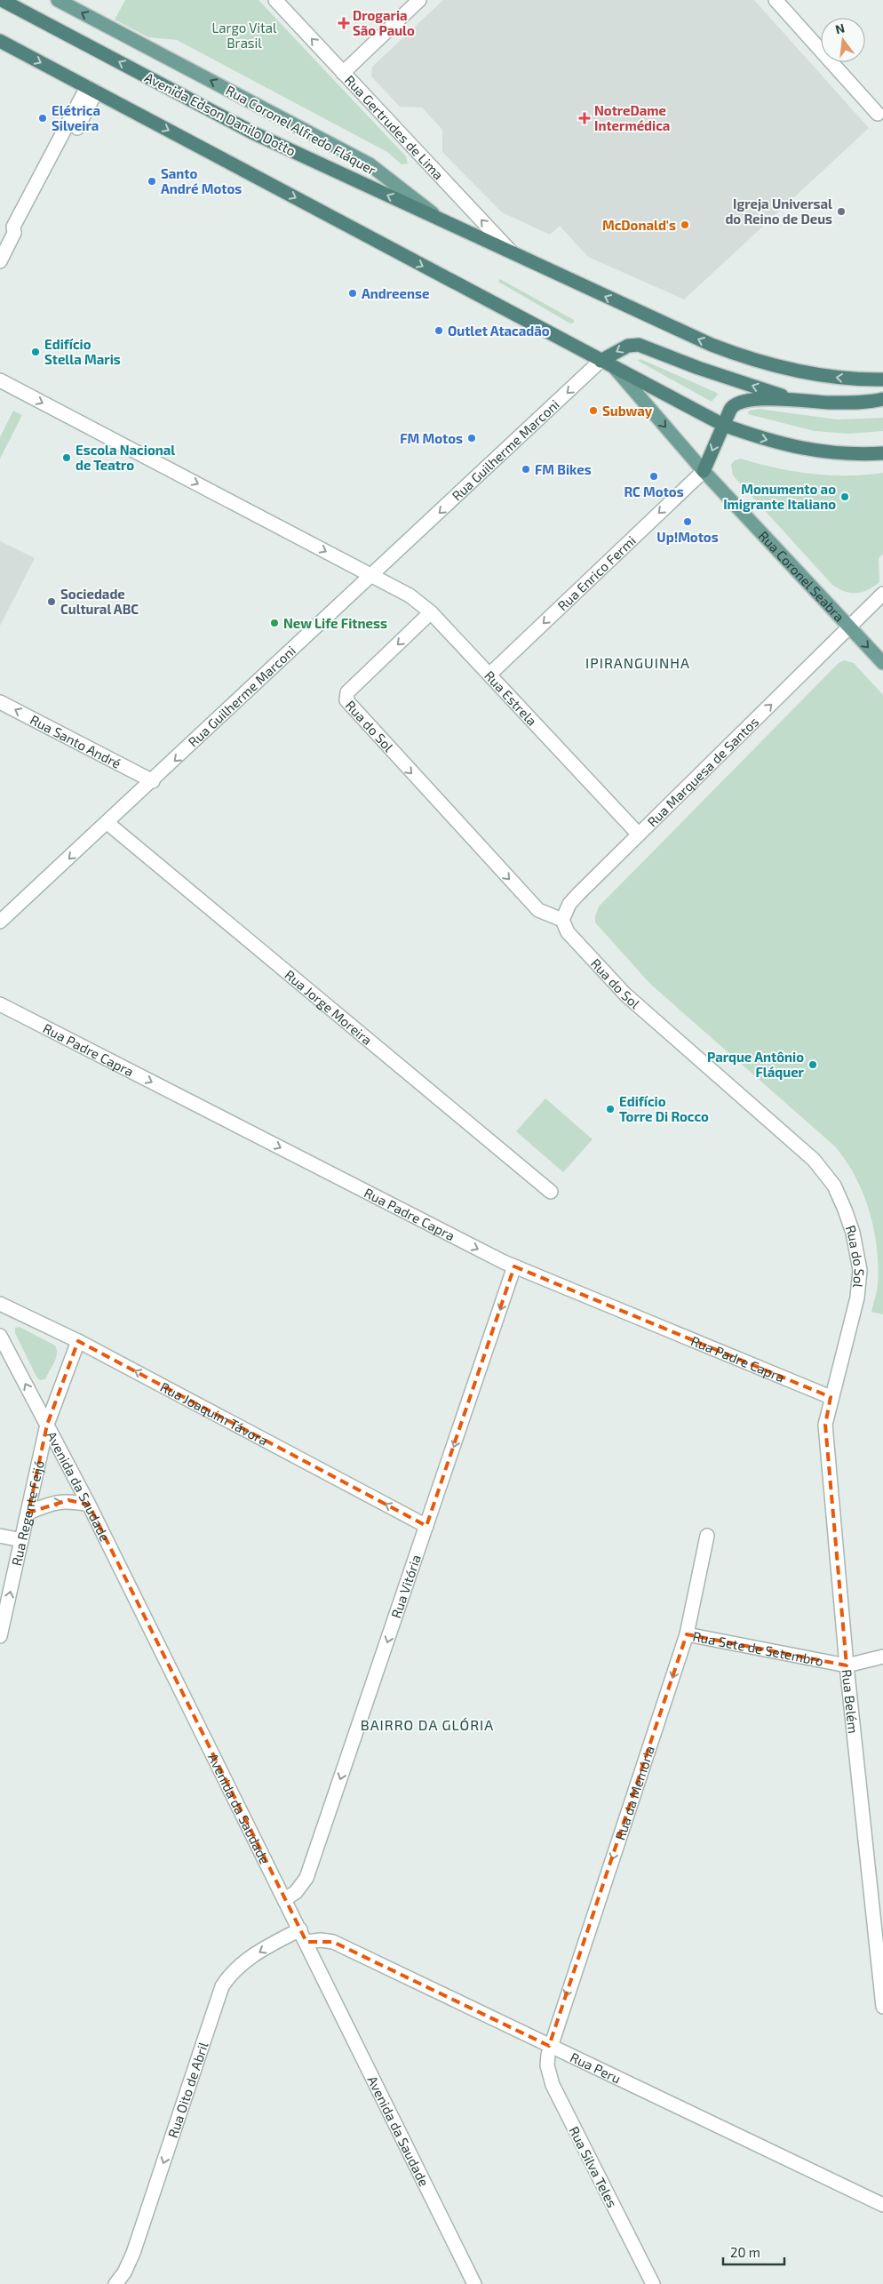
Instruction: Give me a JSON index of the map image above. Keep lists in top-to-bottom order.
{
  "streets": {
    "highway": ["Avenida Edson Danilo Dotto", "Rua Coronel Alfredo Fláquer"],
    "main road": ["Rua Coronel Seabra"],
    "street": [
      "Rua Gertrudes de Lima",
      "Rua Guilherme Marconi",
      "Rua Enrico Fermi",
      "Rua Estrela",
      "Rua do Sol",
      "Rua Santo André",
      "Rua Marquesa de Santos",
      "Rua Jorge Moreira",
      "Rua Padre Capra",
      "Rua Joaquim Távora",
      "Avenida da Saudade",
      "Rua Regente Feijó",
      "Rua Vitória",
      "Rua Sete de Setembro",
      "Rua Belém",
      "Rua da Memória",
      "Rua Peru",
      "Rua Oito de Abril",
      "Rua Silva Teles"
    ]
  },
  "crossings": [
    ["Avenida Edson Danilo Dotto", "Rua Coronel Alfredo Fláquer"],
    ["Rua Gertrudes de Lima", "Rua Coronel Alfredo Fláquer"],
    ["Rua Guilherme Marconi", "Rua Estrela"],
    ["Rua Guilherme Marconi", "Rua Santo André"],
    ["Rua Guilherme Marconi", "Rua Jorge Moreira"],
    ["Rua Enrico Fermi", "Rua Coronel Seabra"],
    ["Rua Enrico Fermi", "Rua Estrela"],
    ["Rua Coronel Seabra", "Rua Marquesa de Santos"],
    ["Rua Estrela", "Rua do Sol"],
    ["Rua Estrela", "Rua Marquesa de Santos"],
    ["Rua do Sol", "Rua Marquesa de Santos"],
    ["Rua do Sol", "Rua Padre Capra"],
    ["Rua do Sol", "Rua Belém"],
    ["Rua Padre Capra", "Rua Vitória"],
    ["Rua Padre Capra", "Rua Belém"],
    ["Rua Joaquim Távora", "Rua Regente Feijó"],
    ["Rua Joaquim Távora", "Rua Vitória"],
    ["Avenida da Saudade", "Rua Regente Feijó"],
    ["Avenida da Saudade", "Rua Vitória"],
    ["Avenida da Saudade", "Rua Peru"],
    ["Avenida da Saudade", "Rua Oito de Abril"],
    ["Rua Sete de Setembro", "Rua Belém"],
    ["Rua Sete de Setembro", "Rua da Memória"],
    ["Rua da Memória", "Rua Peru"],
    ["Rua da Memória", "Rua Silva Teles"],
    ["Rua Peru", "Rua Silva Teles"]
  ],
  "one_way": [
    "Rua Gertrudes de Lima",
    "Rua Coronel Alfredo Fláquer",
    "Rua Guilherme Marconi",
    "Rua Enrico Fermi",
    "Rua Coronel Seabra",
    "Rua Estrela",
    "Rua Santo André",
    "Rua Marquesa de Santos",
    "Rua Padre Capra",
    "Rua Joaquim Távora",
    "Rua Vitória",
    "Rua da Memória",
    "Rua Oito de Abril"
  ],
  "districts": ["IPIRANGUINHA", "BAIRRO DA GLÓRIA"],
  "parks": ["Largo Vital Brasil"],
  "places": {
    "health": ["Drogaria São Paulo", "NotreDame Intermédica"],
    "other": [
      "Elétrica Silveira",
      "Santo André Motos",
      "Igreja Universal do Reino de Deus",
      "McDonald's",
      "Andreense",
      "Outlet Atacadão",
      "Edifício Stella Maris",
      "Subway",
      "FM Motos",
      "Escola Nacional de Teatro",
      "FM Bikes",
      "RC Motos",
      "Monumento ao Imigrante Italiano",
      "Up!Motos",
      "Sociedade Cultural ABC",
      "New Life Fitness",
      "Parque Antônio Fláquer",
      "Edifício Torre Di Rocco"
    ]
  },
  "scale_bar": "20 m",
  "north": "top"
}
